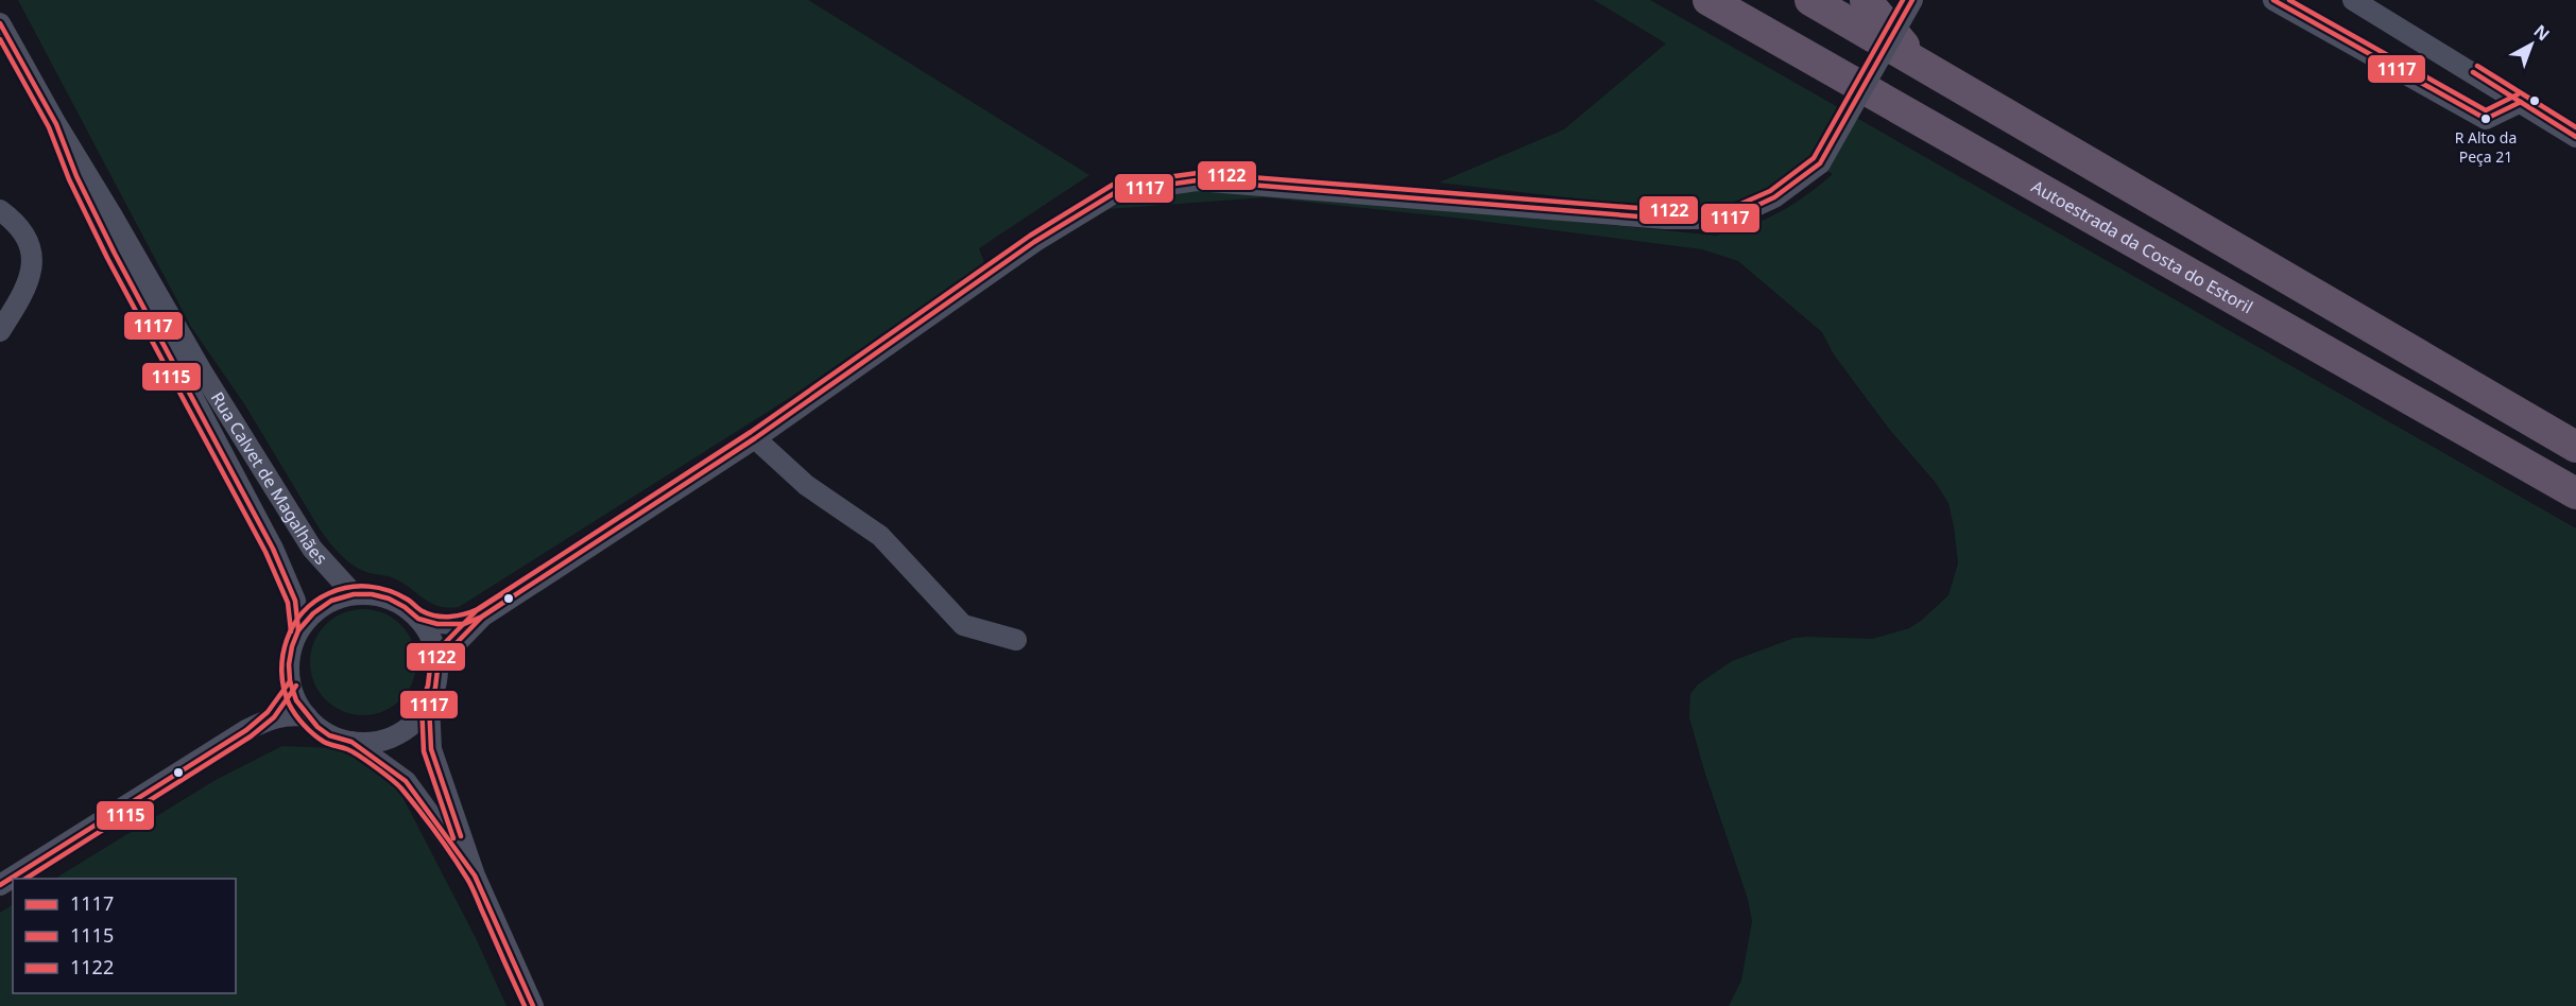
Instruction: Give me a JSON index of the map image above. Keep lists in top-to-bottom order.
{
  "streets": {
    "highway": ["Autoestrada da Costa do Estoril"],
    "street": ["Rua Calvet de Magalhães"]
  },
  "places": ["R Alto da Peça 21"],
  "lines": ["transit line 1117", "transit line 1122", "transit line 1115"],
  "legend": ["1117", "1115", "1122"],
  "north": "top right"
}
